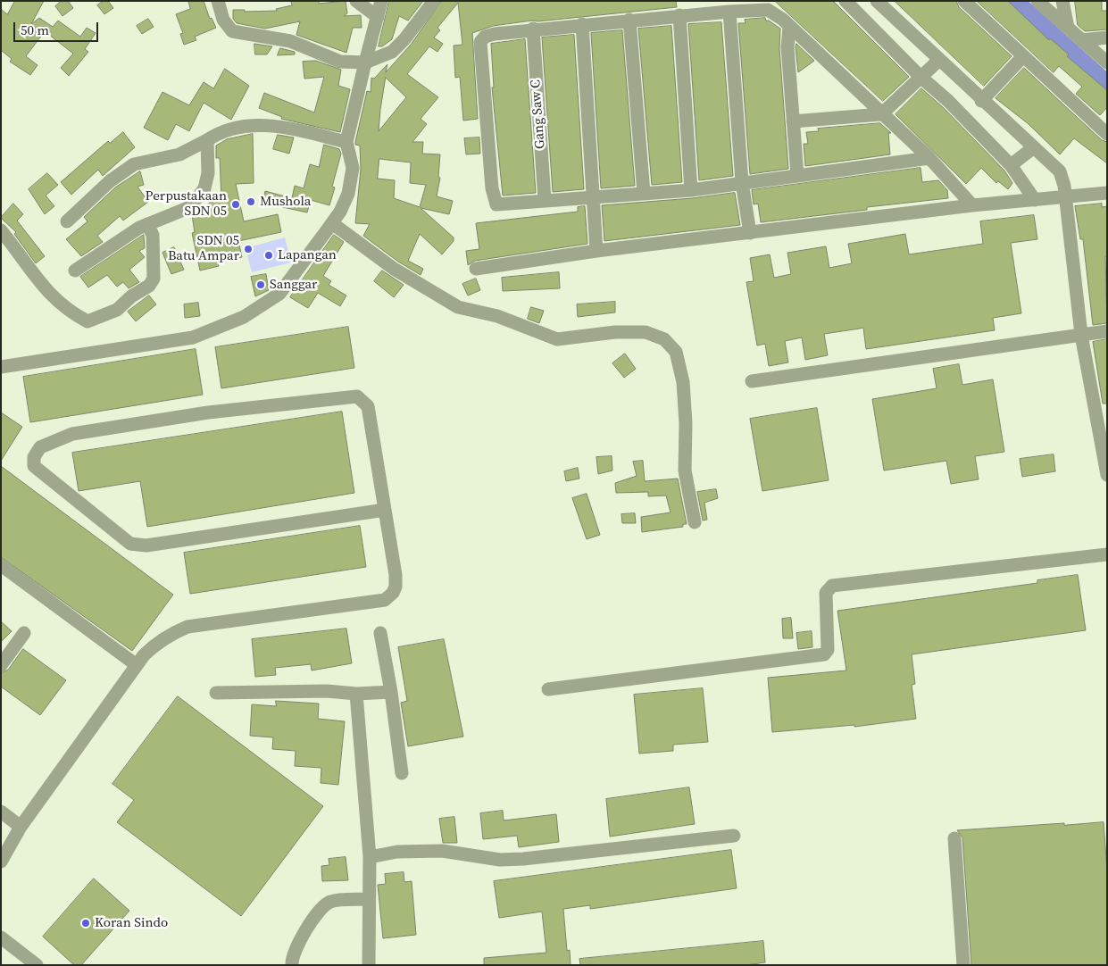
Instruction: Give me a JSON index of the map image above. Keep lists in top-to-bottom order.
{
  "streets": {
    "street": ["Gang Saw C"]
  },
  "places": [
    "Mushola",
    "Perpustakaan SDN 05",
    "SDN 05 Batu Ampar",
    "Lapangan",
    "Sanggar",
    "Koran Sindo"
  ],
  "scale_bar": "50 m"
}
